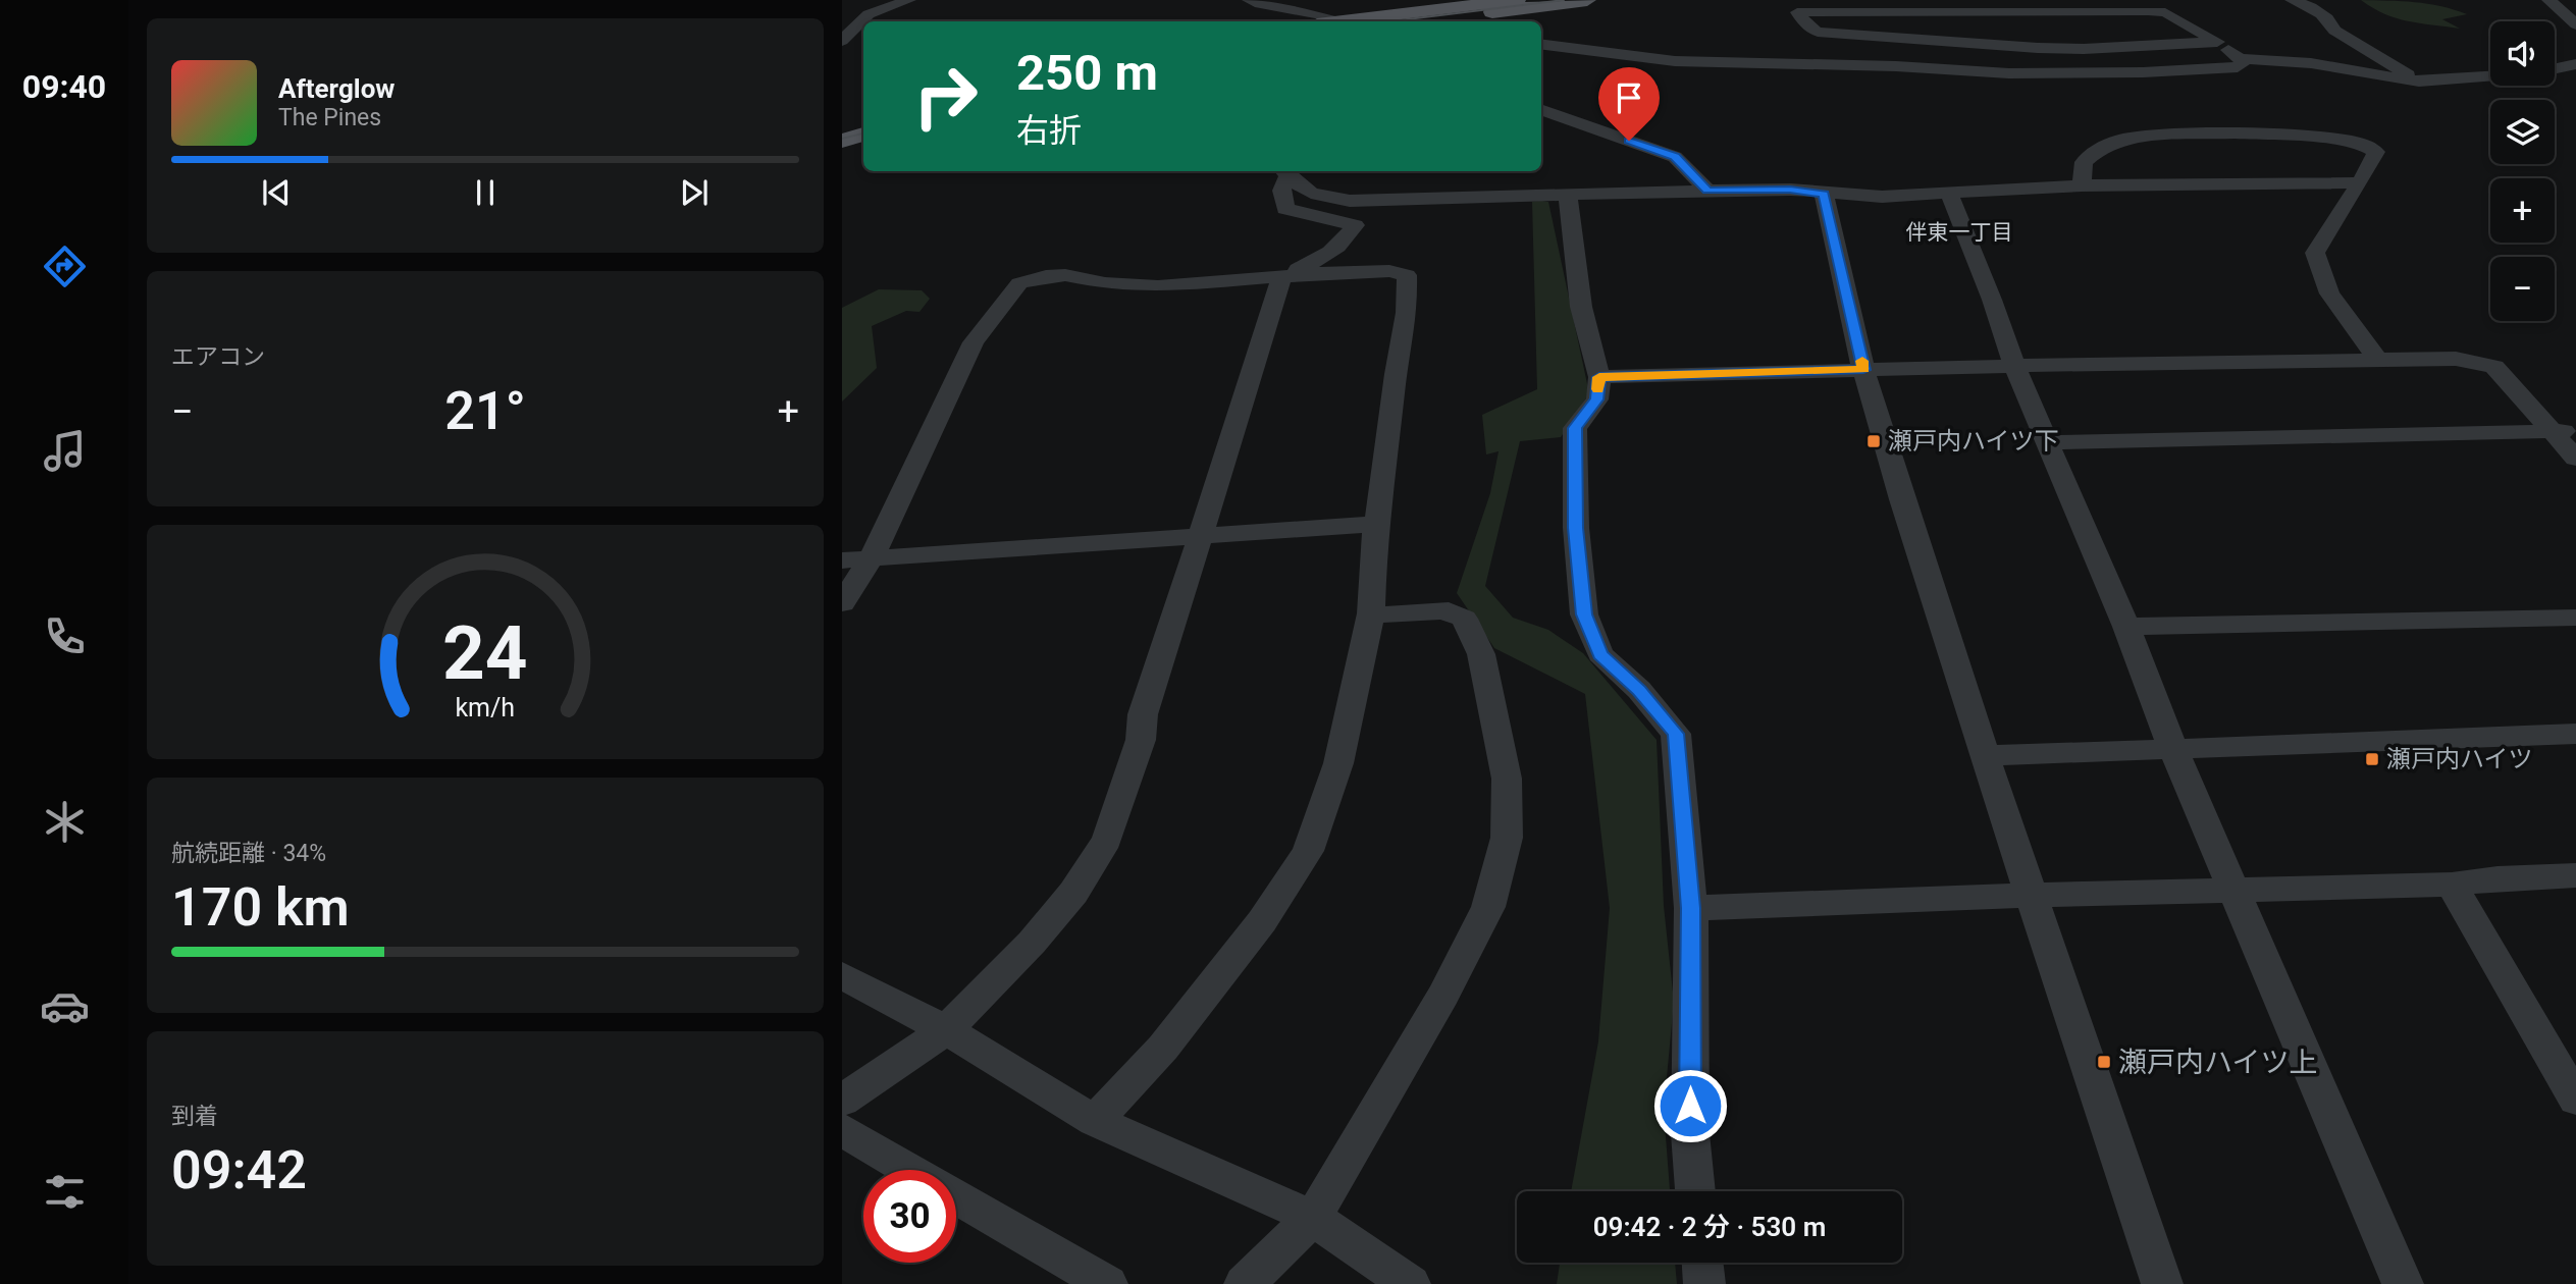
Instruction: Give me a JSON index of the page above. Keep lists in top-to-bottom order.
{
  "districts": ["伴東一丁目"],
  "places": {
    "transit": ["瀬戸内ハイツ下", "瀬戸内ハイツ", "瀬戸内ハイツ上"]
  },
  "page": {
    "tabs": "09:40",
    "map_buttons": ["+", "−"],
    "turn": ["250 m", "右折"],
    "song": ["Afterglow", "The Pines"],
    "tile": [
      "エアコン",
      ["航続距離 · 34%", "170 km"],
      ["到着", "09:42"]
    ],
    "heat": ["−", "21°", "+"],
    "limit": "30",
    "trip": "09:42 · 2 分 · 530 m",
    "gauge": ["24", "km/h"]
  }
}
